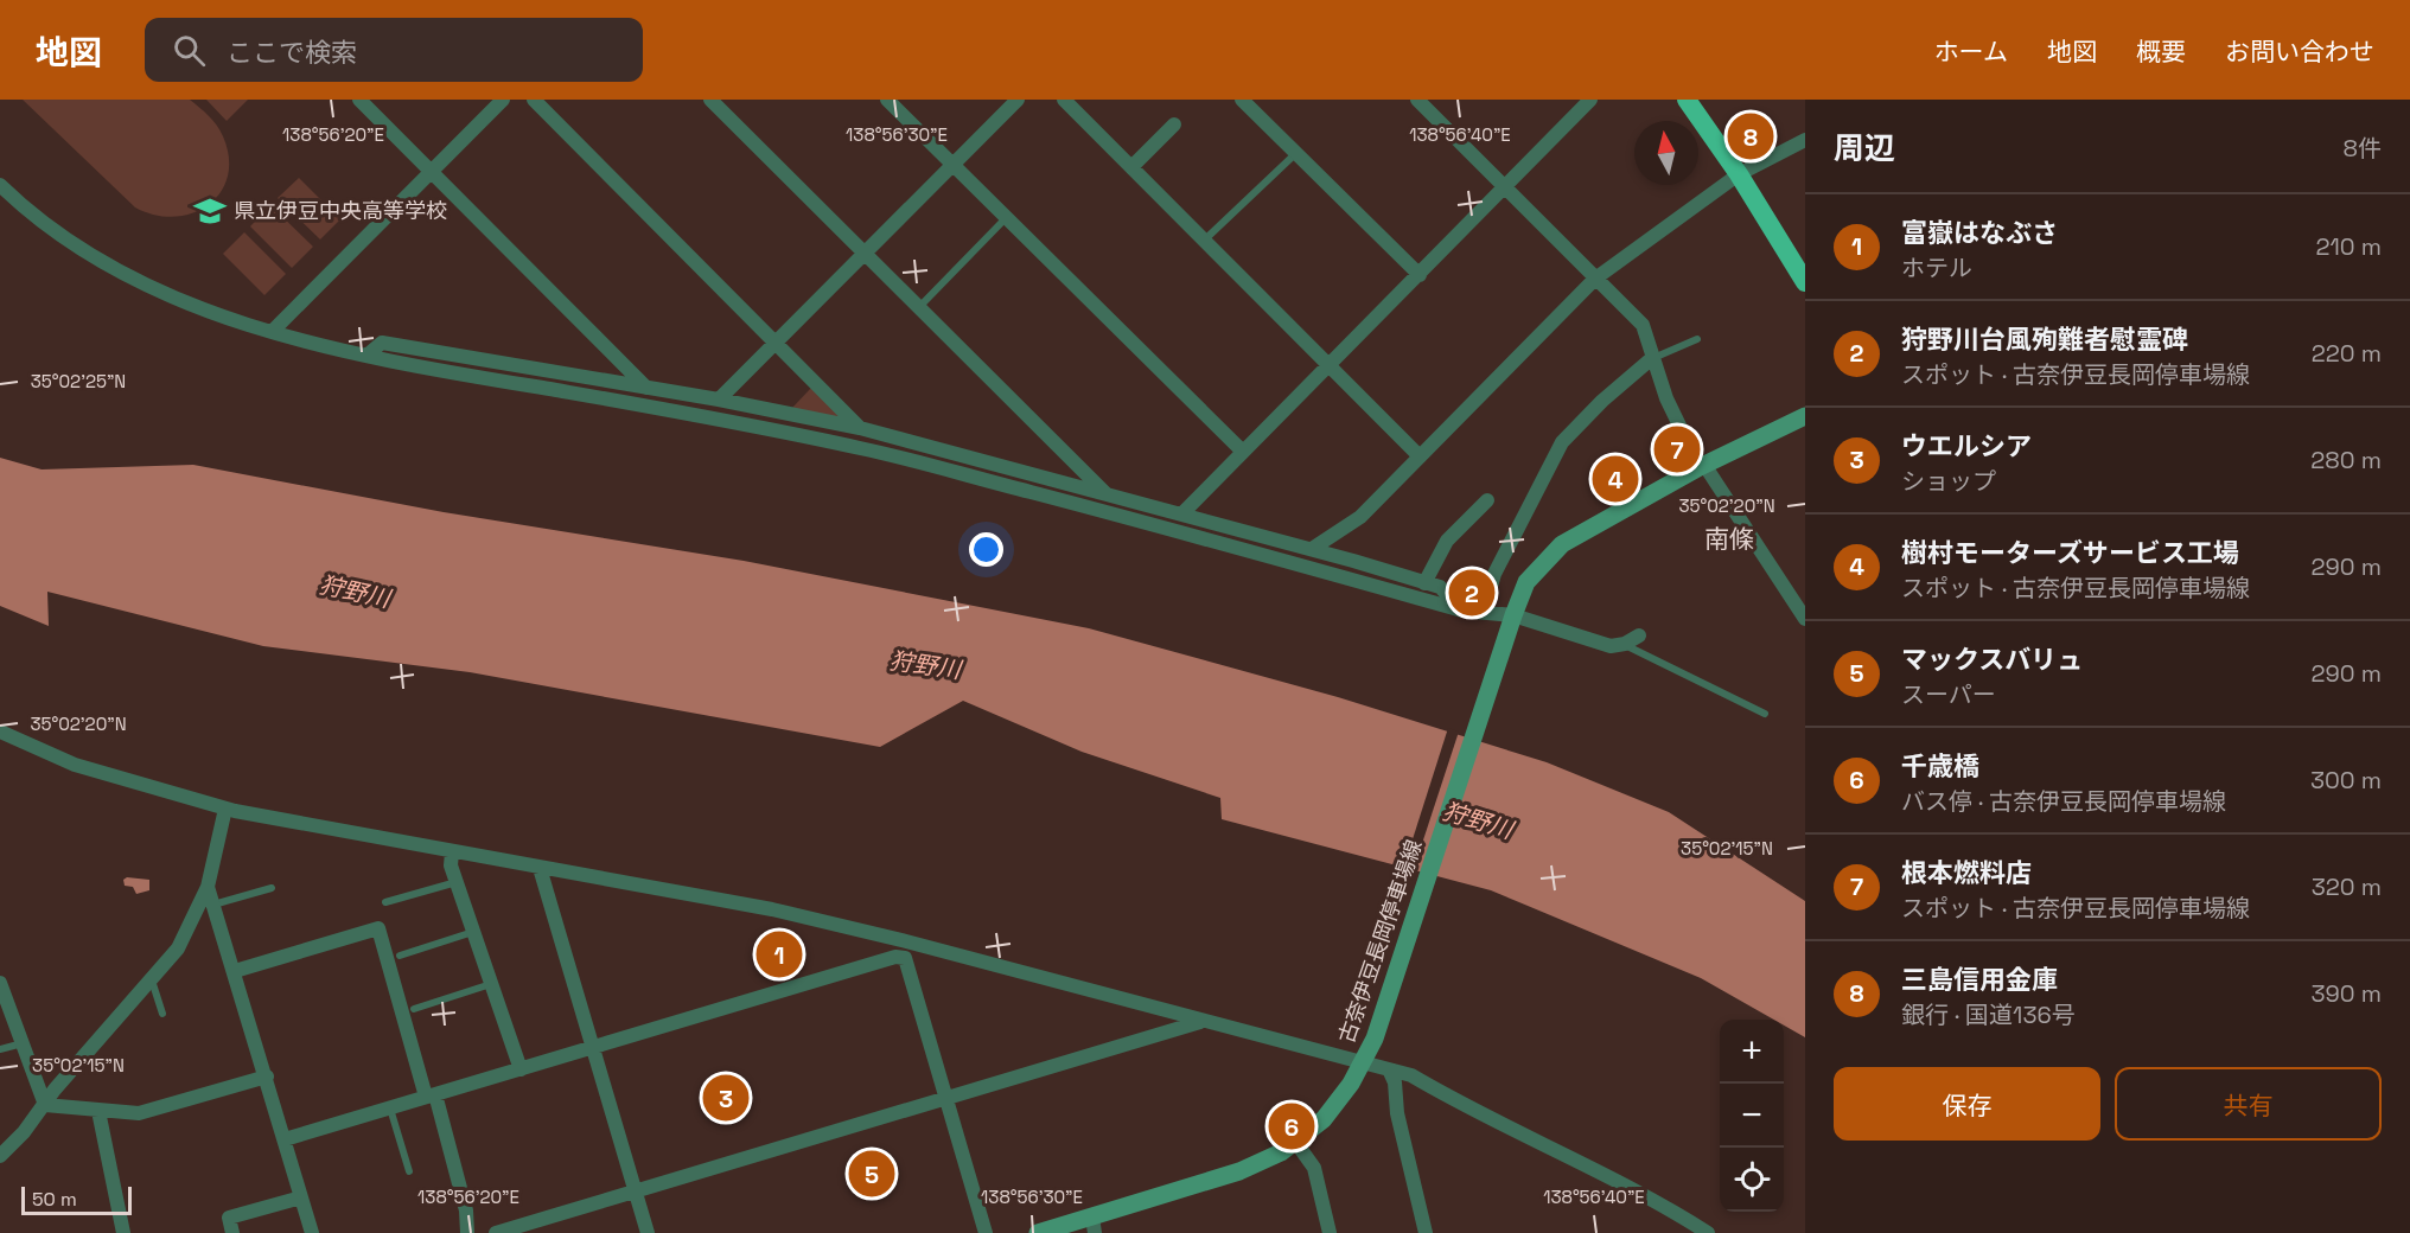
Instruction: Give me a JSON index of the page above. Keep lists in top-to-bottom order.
{
  "streets": {
    "main road": ["古奈伊豆長岡停車場線"]
  },
  "districts": ["南條"],
  "water": ["狩野川"],
  "places": {
    "school or university": ["県立伊豆中央高等学校"]
  },
  "scale_bar": "50 m",
  "north": "top",
  "page": {
    "header": "地図",
    "search": "ここで検索",
    "nav": [
      "ホーム",
      "地図",
      "概要",
      "お問い合わせ"
    ],
    "heading": ["周辺", "8件"],
    "pins": [
      "8",
      "7",
      "4",
      "2",
      "1",
      "3",
      "6",
      "5"
    ],
    "list": [
      {
        "mark": "1",
        "name": "富嶽はなぶさ",
        "note": "ホテル",
        "value": "210 m"
      },
      {
        "mark": "2",
        "name": "狩野川台風殉難者慰霊碑",
        "note": "スポット · 古奈伊豆長岡停車場線",
        "value": "220 m"
      },
      {
        "mark": "3",
        "name": "ウエルシア",
        "note": "ショップ",
        "value": "280 m"
      },
      {
        "mark": "4",
        "name": "樹村モーターズサービス工場",
        "note": "スポット · 古奈伊豆長岡停車場線",
        "value": "290 m"
      },
      {
        "mark": "5",
        "name": "マックスバリュ",
        "note": "スーパー",
        "value": "290 m"
      },
      {
        "mark": "6",
        "name": "千歳橋",
        "note": "バス停 · 古奈伊豆長岡停車場線",
        "value": "300 m"
      },
      {
        "mark": "7",
        "name": "根本燃料店",
        "note": "スポット · 古奈伊豆長岡停車場線",
        "value": "320 m"
      },
      {
        "mark": "8",
        "name": "三島信用金庫",
        "note": "銀行 · 国道136号",
        "value": "390 m"
      }
    ],
    "map_buttons": ["+", "−"],
    "buttons": ["保存", "共有"],
    "scale": "50 m"
  },
  "coordinates": [
    "138°56'20\"E",
    "138°56'30\"E",
    "138°56'40\"E",
    "35°02'25\"N",
    "35°02'20\"N",
    "35°02'15\"N"
  ]
}
